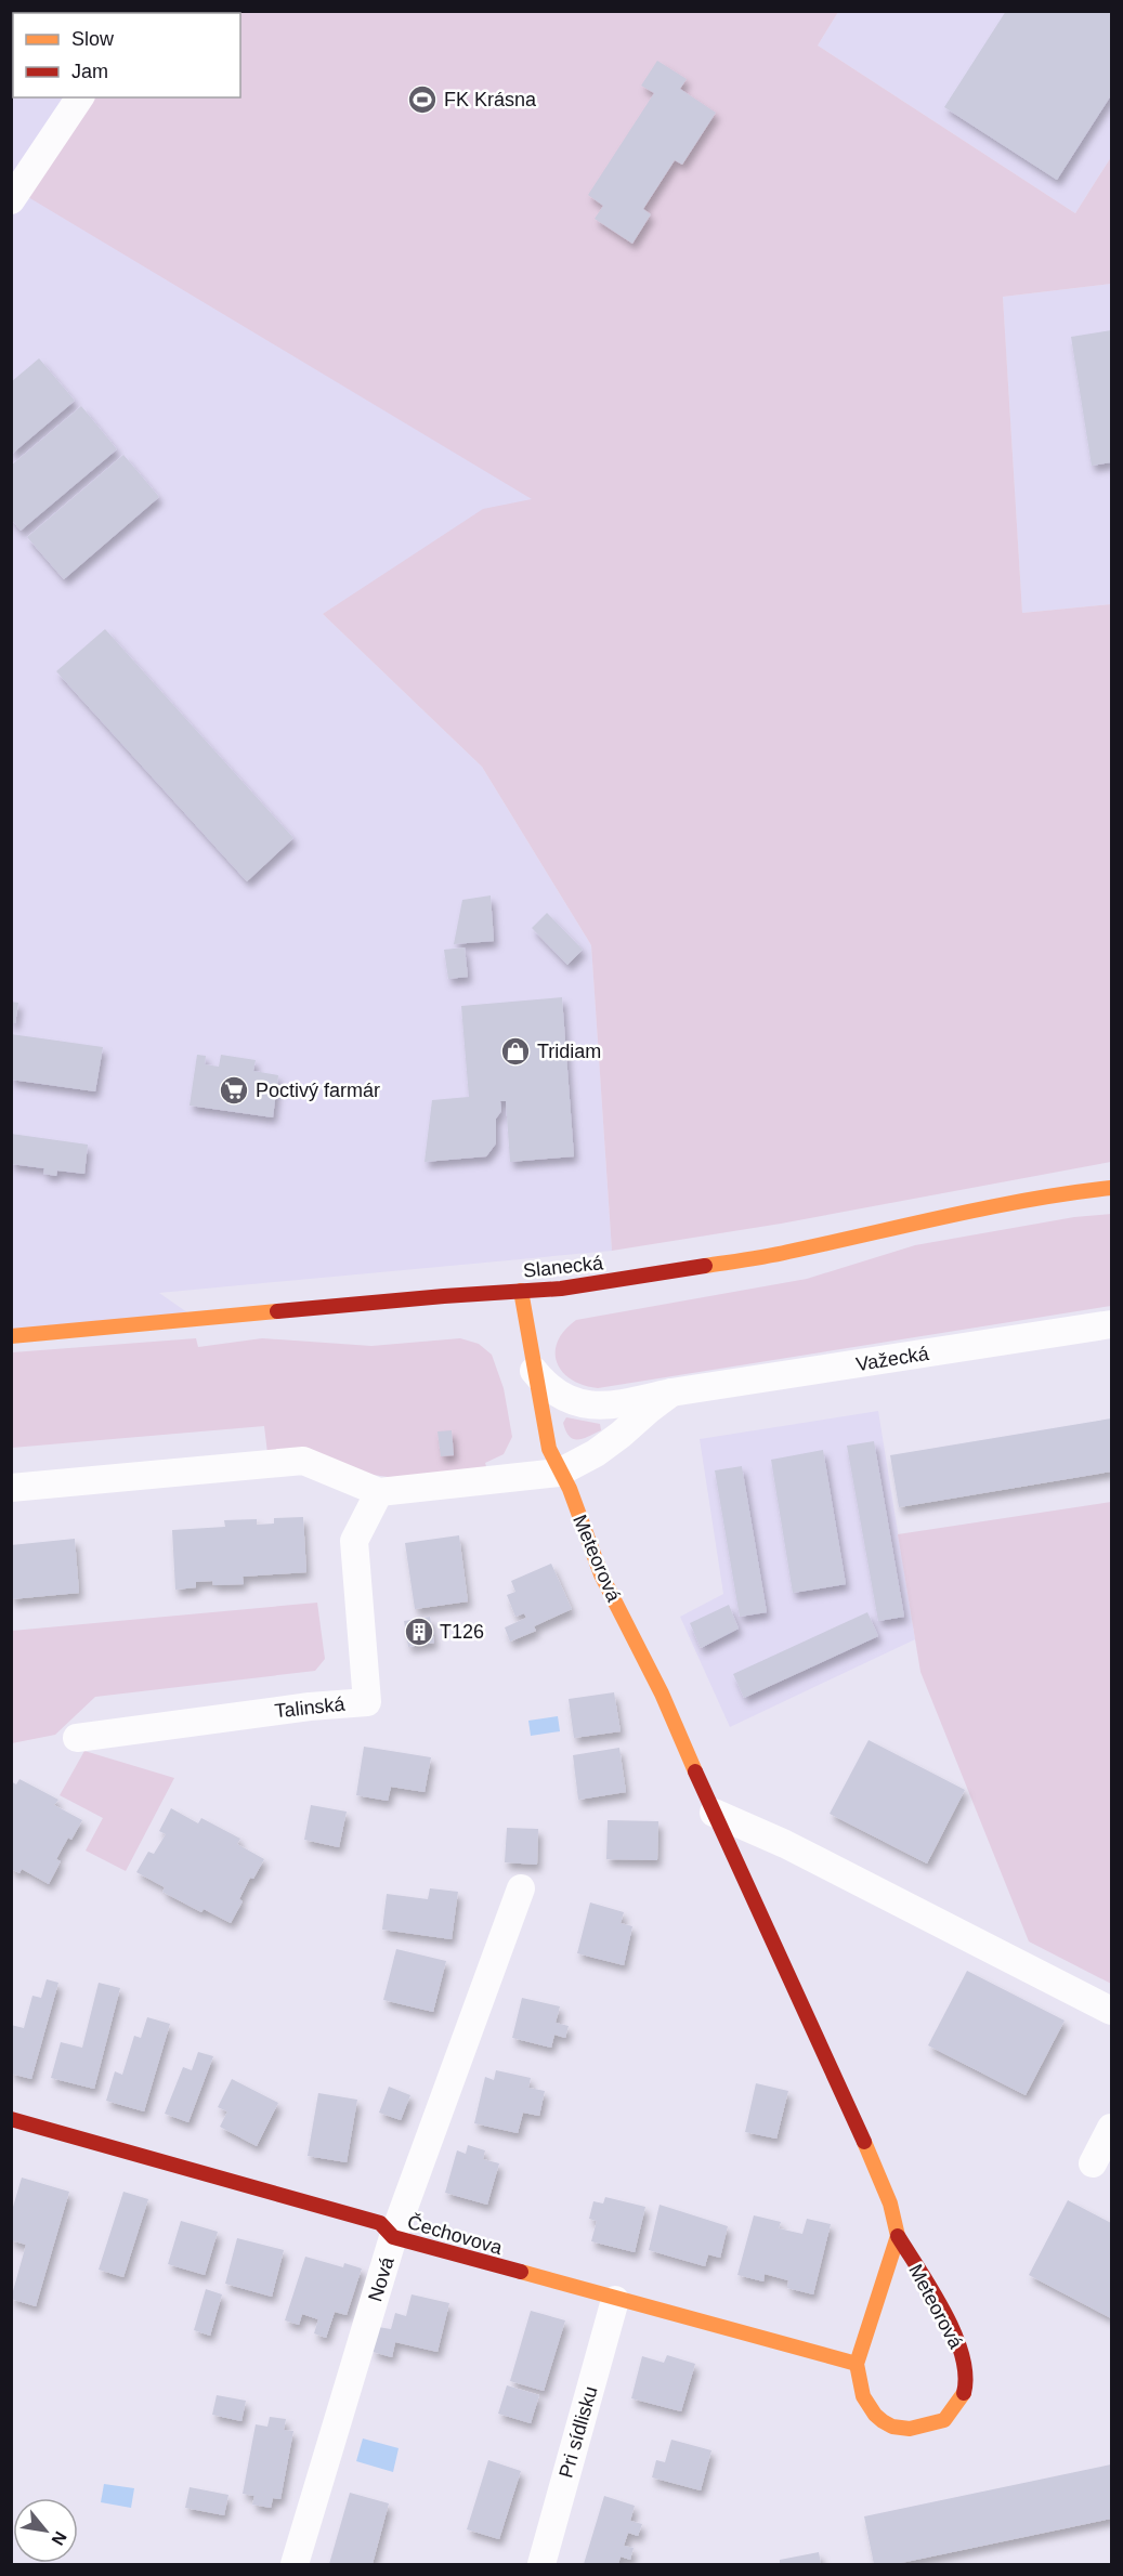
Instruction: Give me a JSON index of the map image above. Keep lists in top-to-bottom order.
{
  "streets": {
    "street": [
      "Slanecká",
      "Važecká",
      "Meteorová",
      "Talinská",
      "Čechovova",
      "Nová",
      "Pri sídlisku"
    ]
  },
  "crossings": [
    ["Slanecká", "Meteorová"],
    ["Važecká", "Meteorová"],
    ["Meteorová", "Čechovova"],
    ["Čechovova", "Nová"],
    ["Čechovova", "Pri sídlisku"]
  ],
  "places": {
    "sports": ["FK Krásna"],
    "shop": ["Tridiam"],
    "supermarket": ["Poctivý farmár"],
    "building": ["T126"]
  },
  "legend": ["Slow", "Jam"],
  "north": "bottom right"
}
